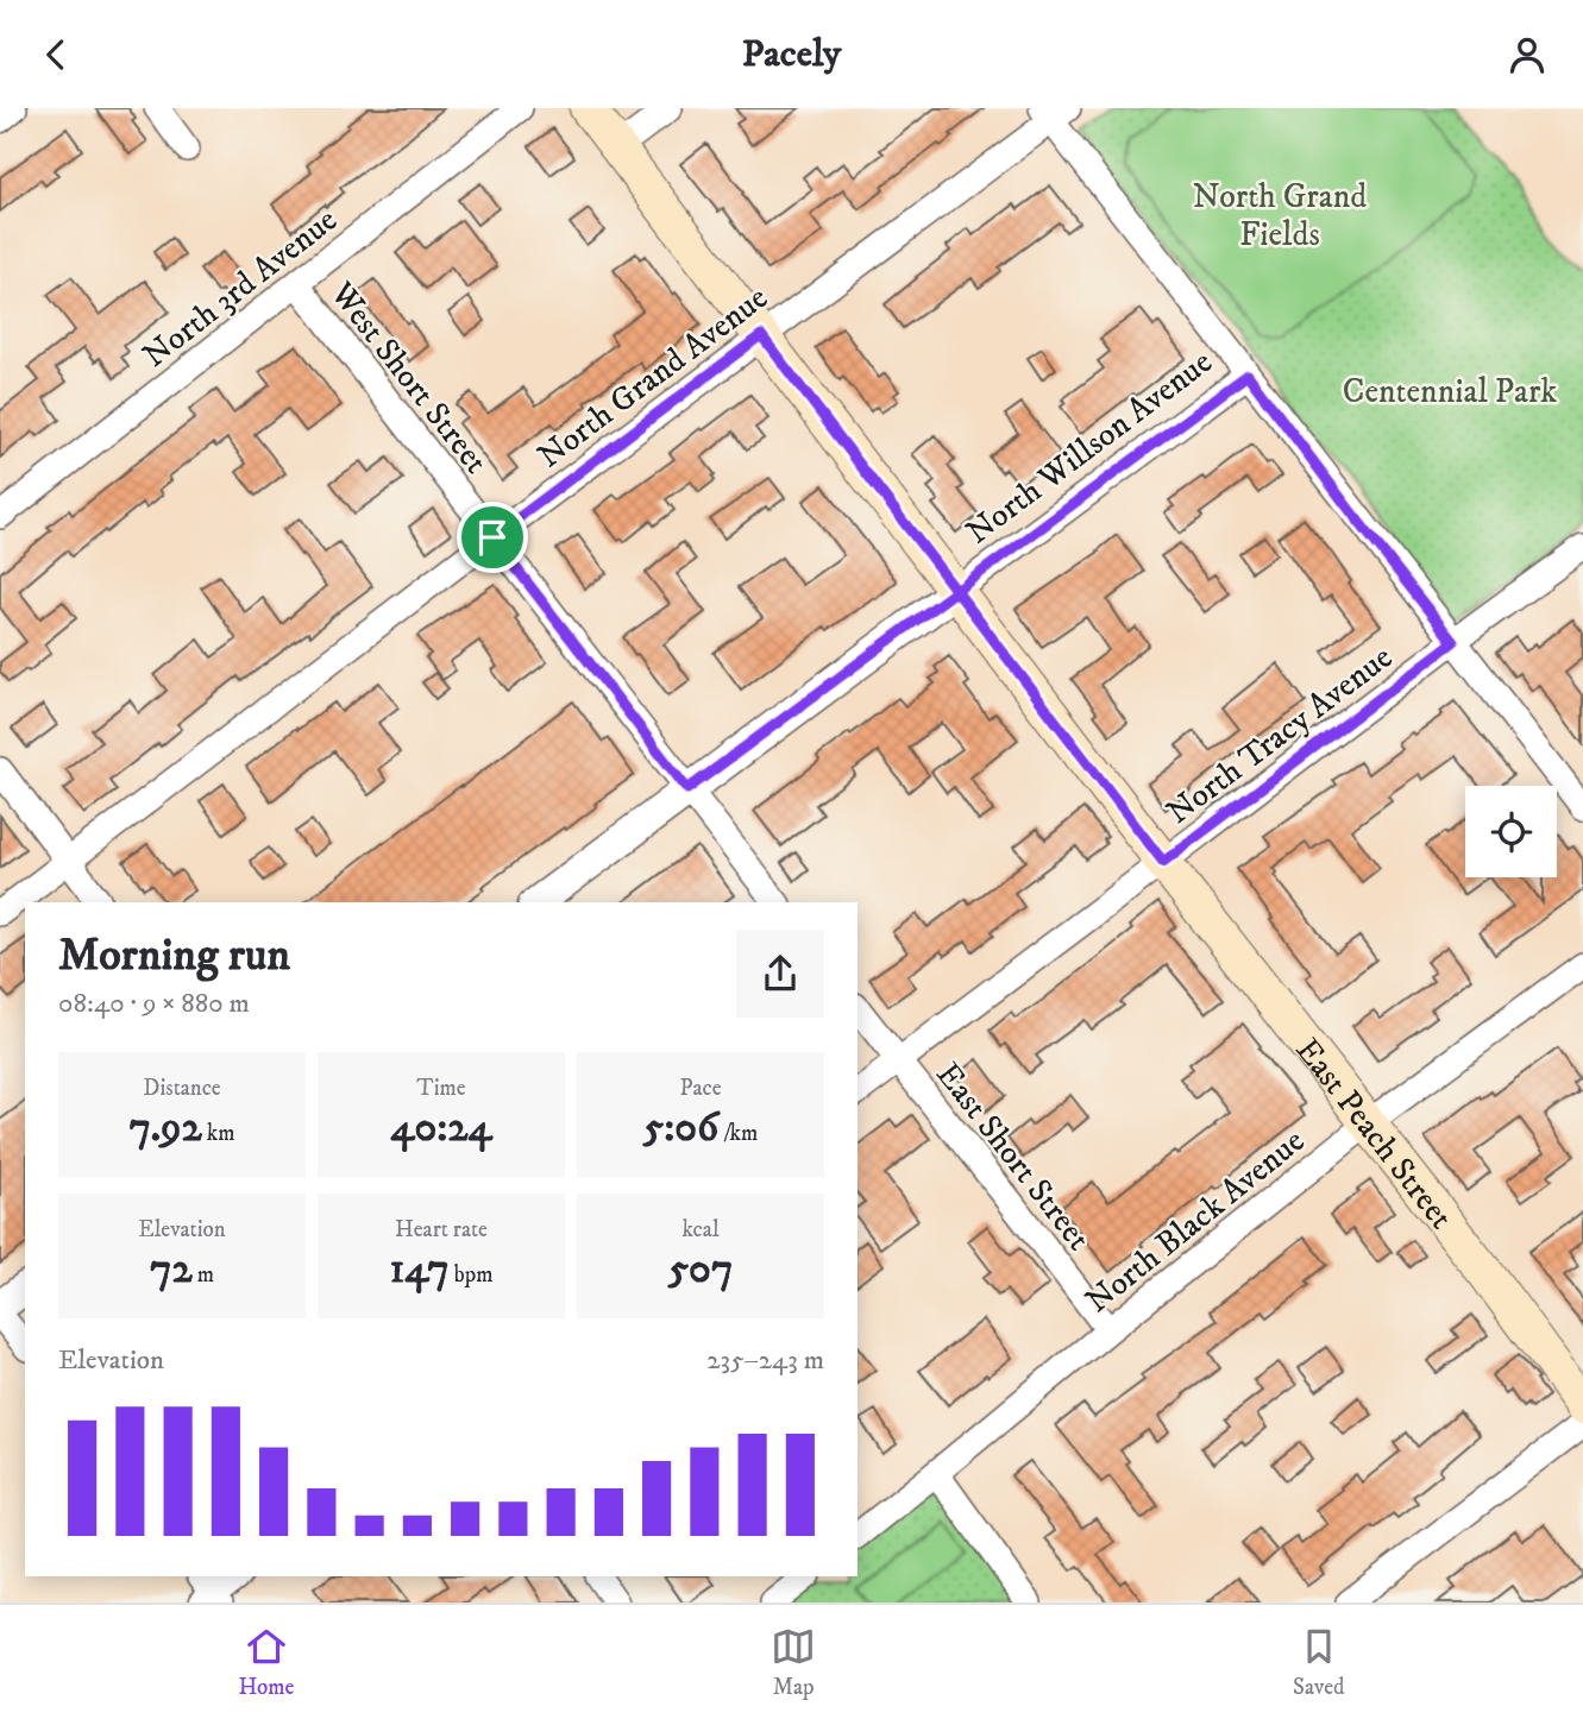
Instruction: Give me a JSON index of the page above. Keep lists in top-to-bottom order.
{
  "streets": {
    "main road": ["East Peach Street"],
    "street": [
      "North 3rd Avenue",
      "North Grand Avenue",
      "West Short Street",
      "North Willson Avenue",
      "North Tracy Avenue",
      "East Short Street",
      "North Black Avenue"
    ]
  },
  "crossings": [
    ["North 3rd Avenue", "West Short Street"],
    ["North Grand Avenue", "West Short Street"],
    ["North Grand Avenue", "East Peach Street"],
    ["West Short Street", "North Willson Avenue"],
    ["North Willson Avenue", "East Peach Street"],
    ["North Tracy Avenue", "East Peach Street"],
    ["North Tracy Avenue", "East Short Street"],
    ["East Peach Street", "North Black Avenue"],
    ["East Short Street", "North Black Avenue"]
  ],
  "parks": ["North Grand Fields", "Centennial Park"],
  "page": {
    "header": "Pacely",
    "heading": ["Morning run", "08:40 · 9 × 880 m"],
    "stats": [
      ["Distance", "7.92 km"],
      ["Time", "40:24"],
      ["Pace", "5:06 /km"],
      ["Elevation", "72 m"],
      ["Heart rate", "147 bpm"],
      ["kcal", "507"]
    ],
    "chart": ["Elevation", "235–243 m"],
    "tabs": ["Home", "Map", "Saved"]
  }
}
